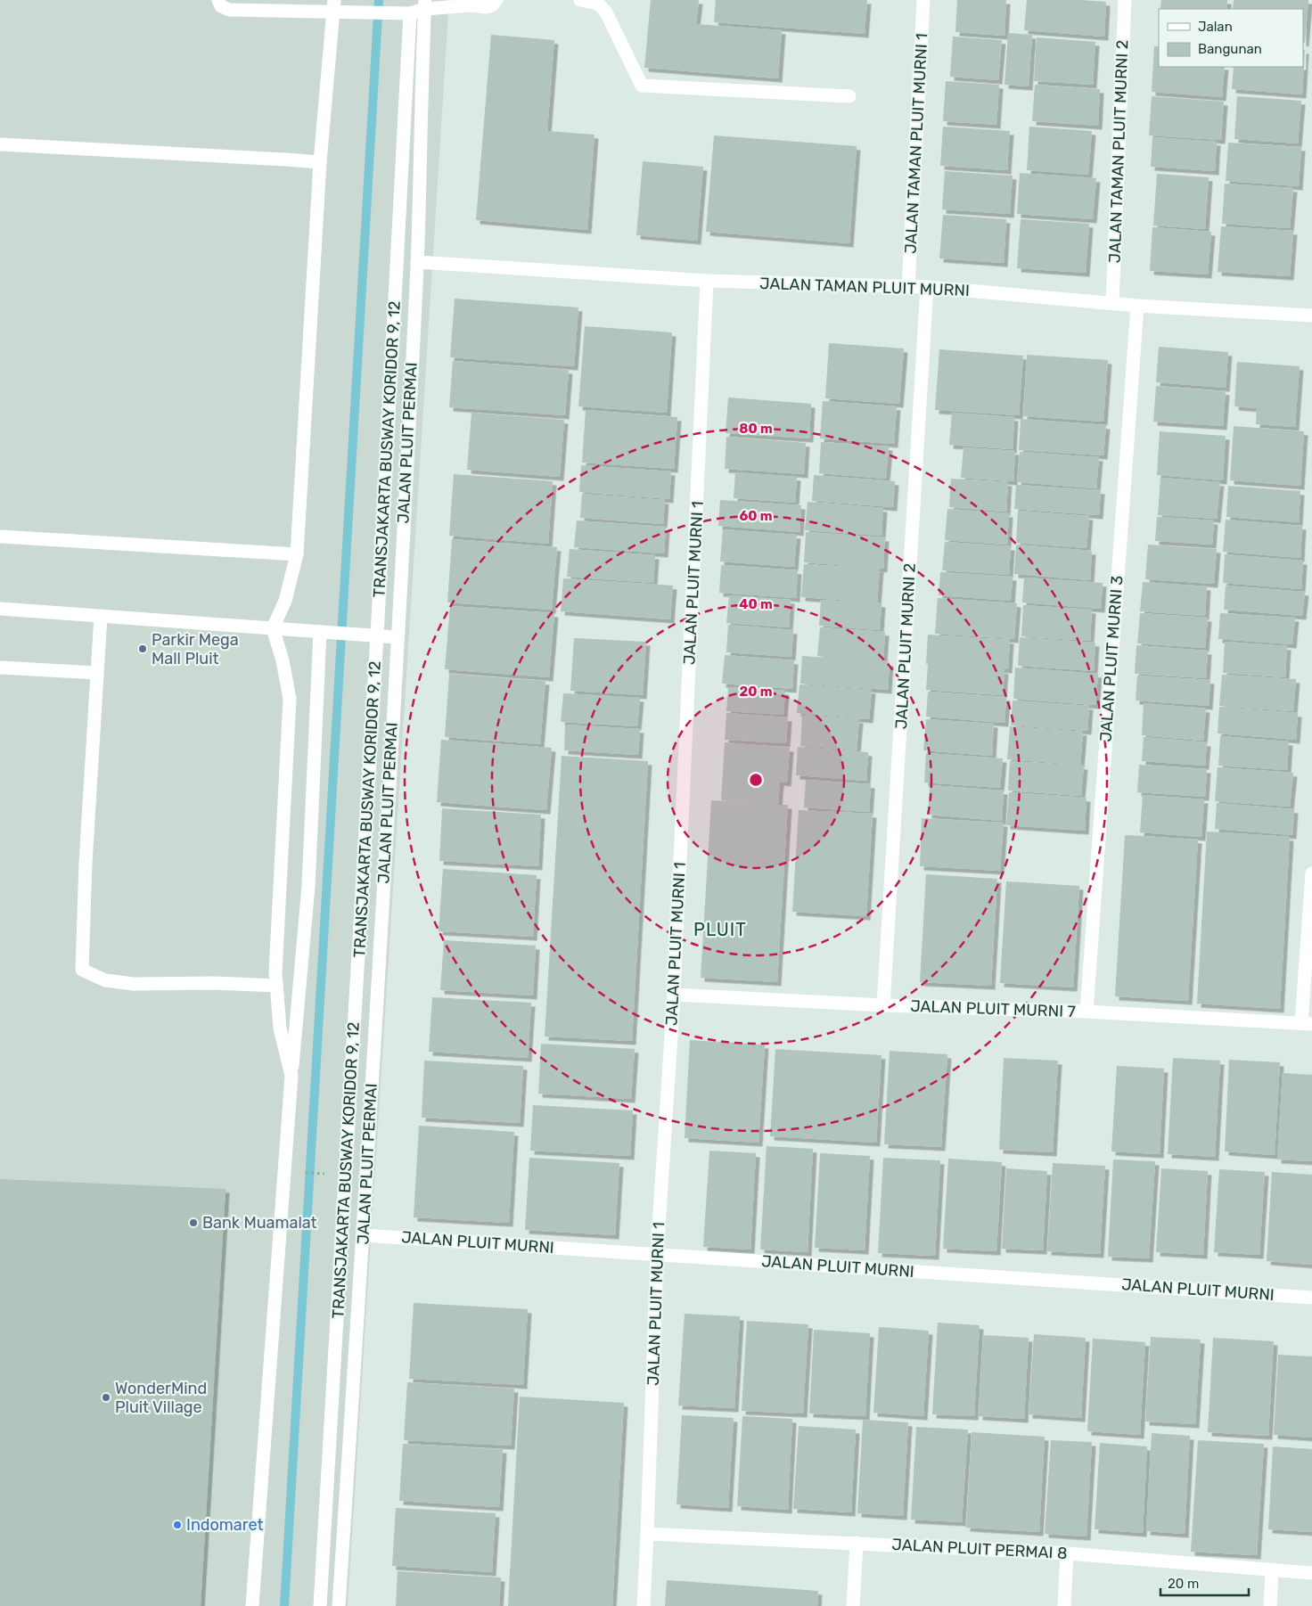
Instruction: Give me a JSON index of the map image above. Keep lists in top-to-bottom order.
{
  "streets": {
    "street": [
      "JALAN TAMAN PLUIT MURNI 1",
      "JALAN TAMAN PLUIT MURNI 2",
      "JALAN TAMAN PLUIT MURNI",
      "JALAN PLUIT PERMAI",
      "TRANSJAKARTA BUSWAY KORIDOR 9, 12",
      "JALAN PLUIT MURNI 1",
      "JALAN PLUIT MURNI 2",
      "JALAN PLUIT MURNI 3",
      "JALAN PLUIT MURNI 7",
      "JALAN PLUIT MURNI",
      "JALAN PLUIT PERMAI 8"
    ]
  },
  "crossings": [
    ["JALAN TAMAN PLUIT MURNI 1", "JALAN TAMAN PLUIT MURNI"],
    ["JALAN TAMAN PLUIT MURNI 2", "JALAN TAMAN PLUIT MURNI"],
    ["JALAN TAMAN PLUIT MURNI", "JALAN PLUIT PERMAI"],
    ["JALAN TAMAN PLUIT MURNI", "JALAN PLUIT MURNI 1"],
    ["JALAN TAMAN PLUIT MURNI", "JALAN PLUIT MURNI 2"],
    ["JALAN TAMAN PLUIT MURNI", "JALAN PLUIT MURNI 3"],
    ["JALAN PLUIT PERMAI", "JALAN PLUIT MURNI"],
    ["JALAN PLUIT MURNI 1", "JALAN PLUIT MURNI 7"],
    ["JALAN PLUIT MURNI 1", "JALAN PLUIT MURNI"],
    ["JALAN PLUIT MURNI 1", "JALAN PLUIT PERMAI 8"],
    ["JALAN PLUIT MURNI 2", "JALAN PLUIT MURNI 7"],
    ["JALAN PLUIT MURNI 3", "JALAN PLUIT MURNI 7"]
  ],
  "districts": ["PLUIT"],
  "places": [
    "Parkir Mega Mall Pluit",
    "Bank Muamalat",
    "WonderMind Pluit Village",
    "Indomaret"
  ],
  "legend": ["Jalan", "Bangunan"],
  "scale_bar": "20 m",
  "rings": [
    "80 m",
    "60 m",
    "40 m",
    "20 m"
  ]
}
